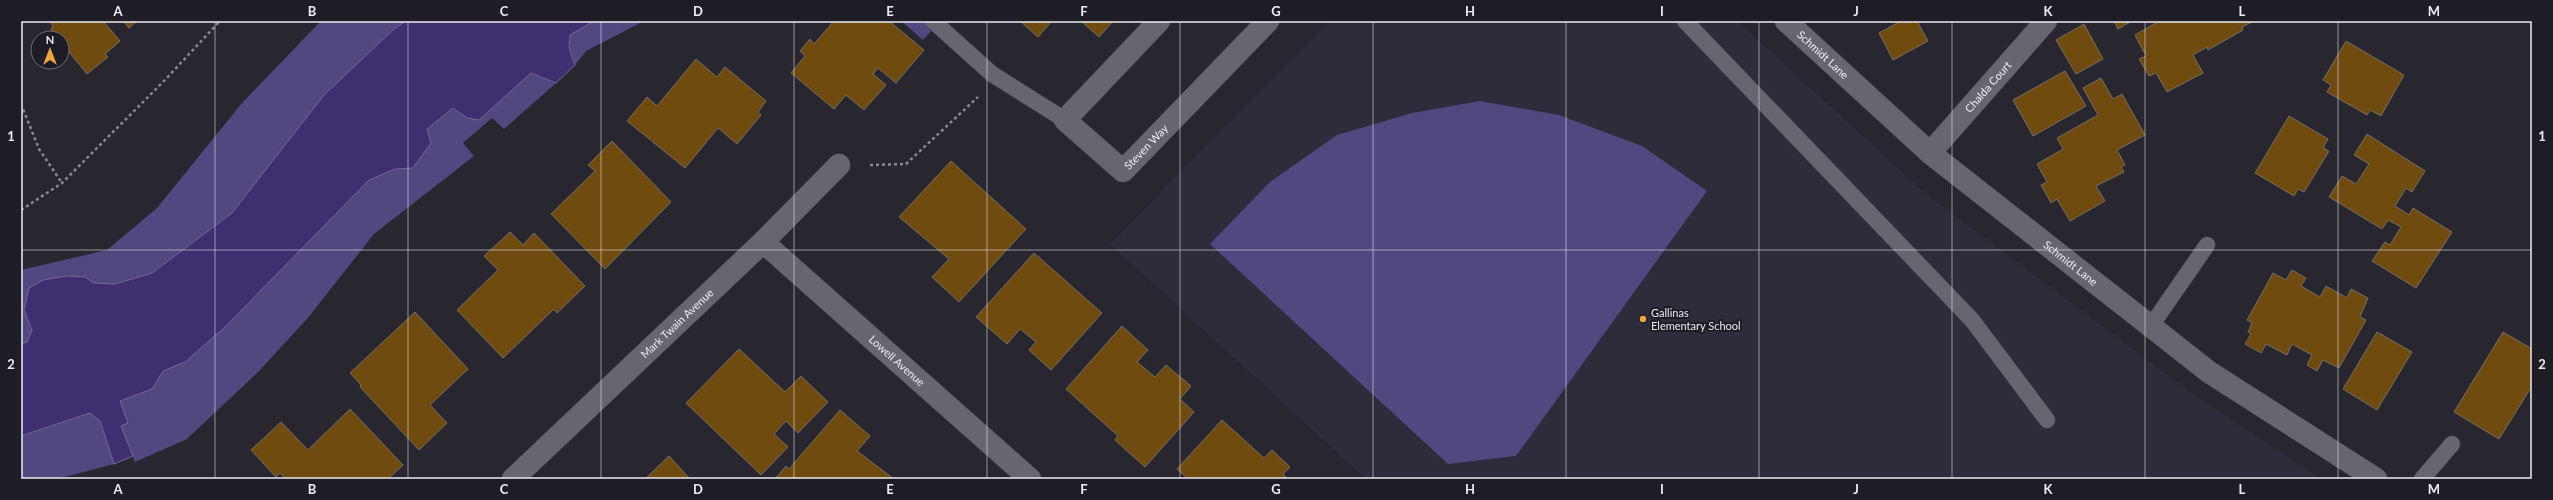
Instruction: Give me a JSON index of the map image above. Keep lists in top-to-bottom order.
{
  "streets": {
    "street": [
      "Schmidt Lane",
      "Chalda Court",
      "Steven Way",
      "Mark Twain Avenue",
      "Lowell Avenue"
    ]
  },
  "crossings": [
    ["Schmidt Lane", "Chalda Court"],
    ["Mark Twain Avenue", "Lowell Avenue"]
  ],
  "places": ["Gallinas Elementary School"],
  "north": "top",
  "grid": {
    "columns": [
      "A",
      "B",
      "C",
      "D",
      "E",
      "F",
      "G",
      "H",
      "I",
      "J",
      "K",
      "L",
      "M"
    ],
    "rows": ["1", "2"]
  }
}
